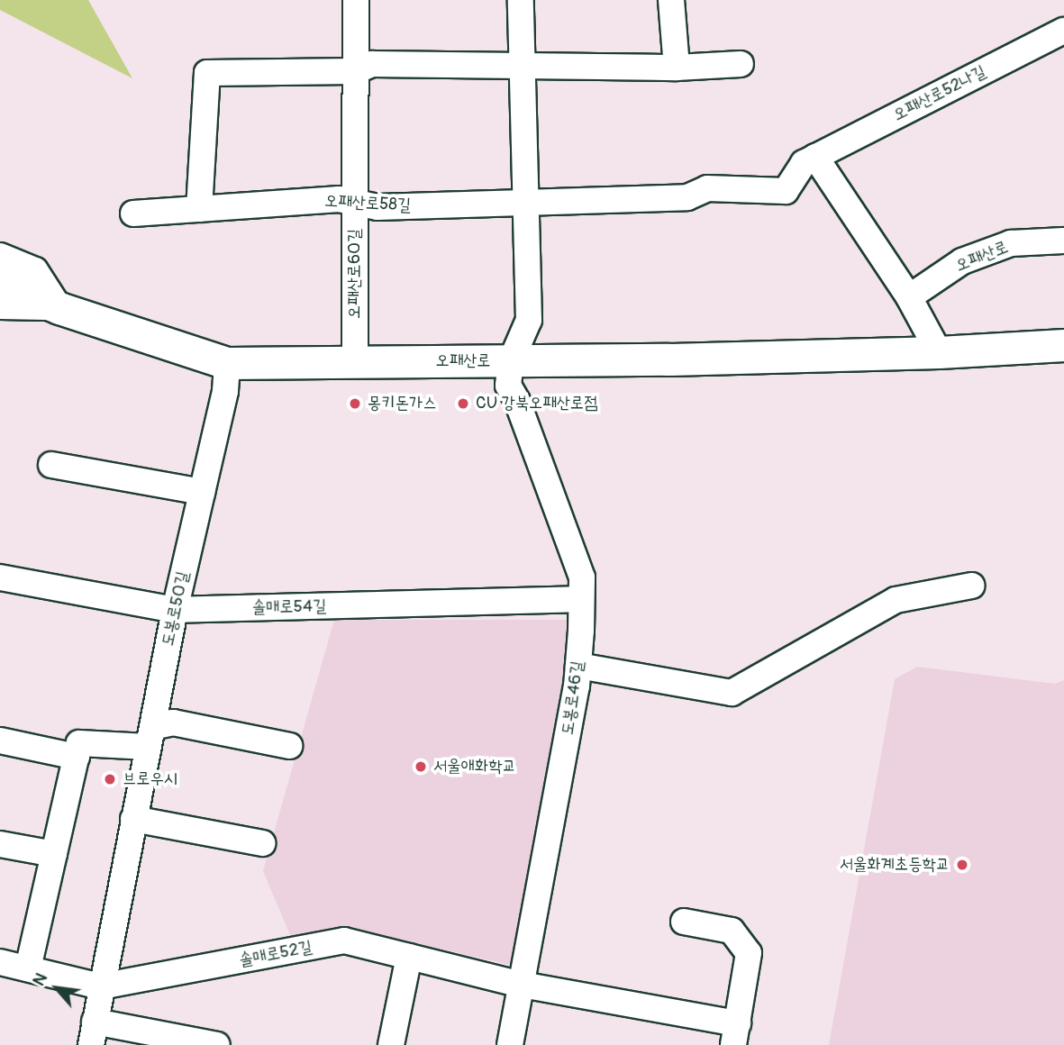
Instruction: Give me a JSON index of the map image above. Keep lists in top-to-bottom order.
{
  "streets": {
    "street": [
      "오패산로52나길",
      "오패산로58길",
      "오패산로",
      "오패산로60길",
      "솔매로54길",
      "도봉로50길",
      "도봉로46길",
      "솔매로52길"
    ]
  },
  "crossings": [
    ["오패산로52나길", "오패산로58길"],
    ["오패산로58길", "오패산로60길"],
    ["오패산로", "오패산로60길"],
    ["오패산로", "도봉로50길"],
    ["오패산로", "도봉로46길"],
    ["솔매로54길", "도봉로50길"],
    ["솔매로54길", "도봉로46길"],
    ["도봉로50길", "솔매로52길"],
    ["도봉로46길", "솔매로52길"]
  ],
  "places": [
    "몽키돈가스",
    "CU 강북오패산로점",
    "서울애화학교",
    "브로우시",
    "서울화계초등학교"
  ],
  "north": "top left"
}
